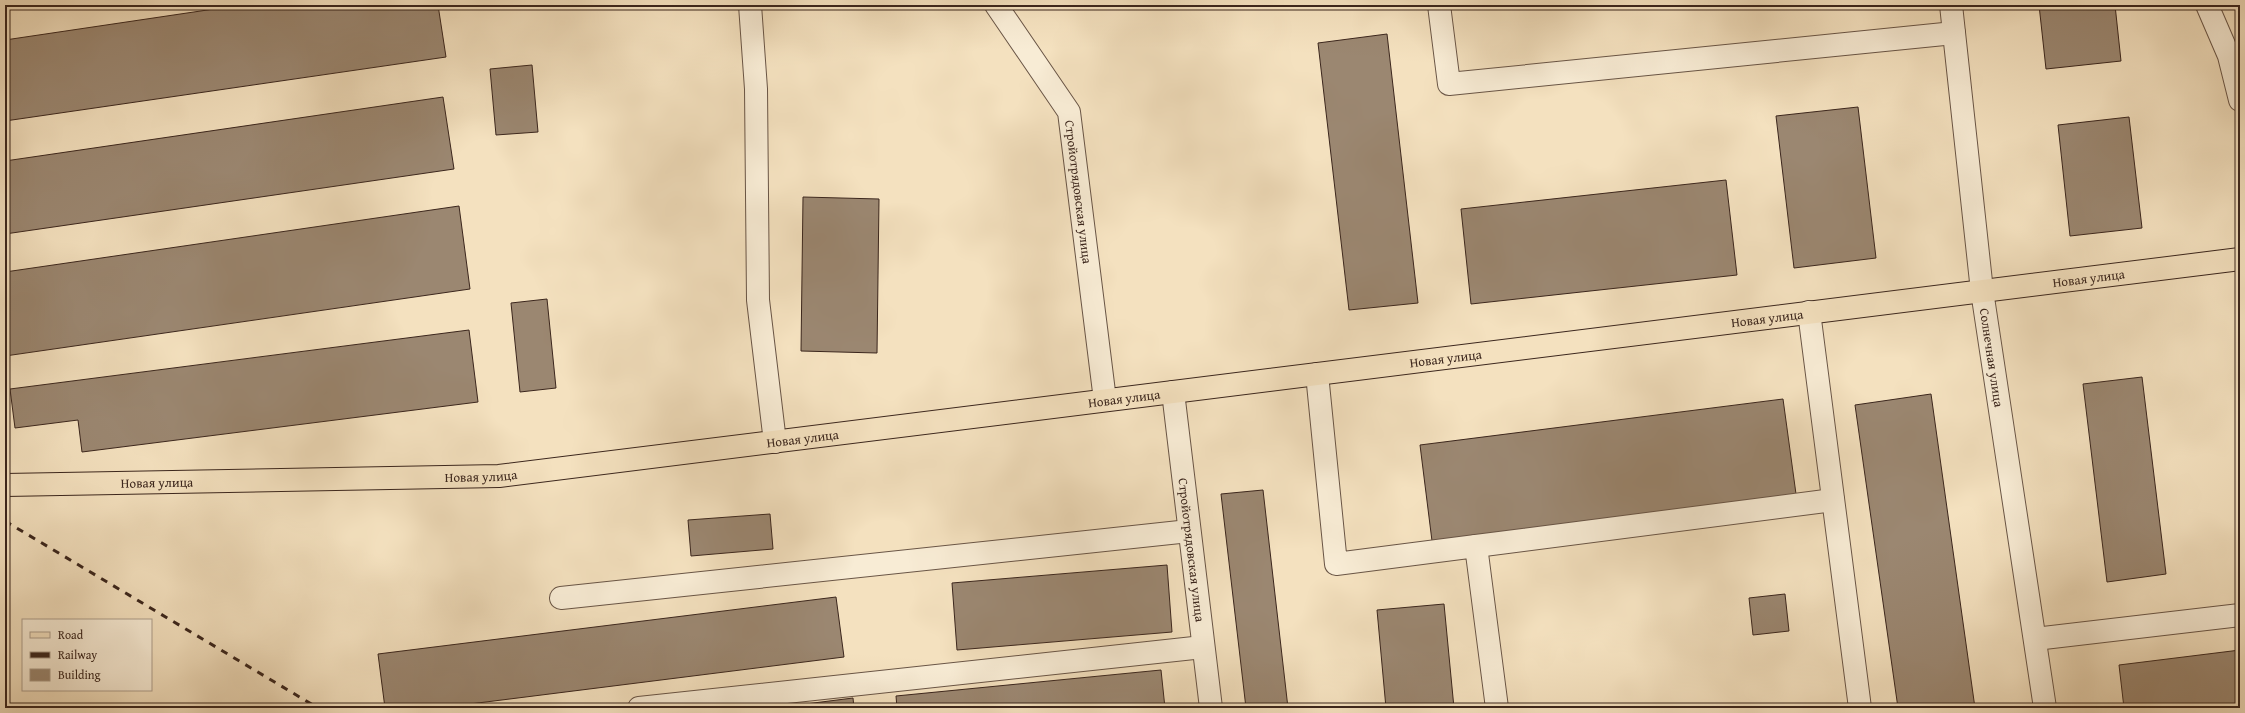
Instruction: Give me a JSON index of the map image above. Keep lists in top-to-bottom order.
{
  "streets": {
    "main road": ["Новая улица"],
    "street": ["Стройотрядовская улица", "Солнечная улица"]
  },
  "crossings": [
    ["Стройотрядовская улица", "Новая улица"],
    ["Новая улица", "Солнечная улица"]
  ],
  "legend": ["Road", "Railway", "Building"]
}
